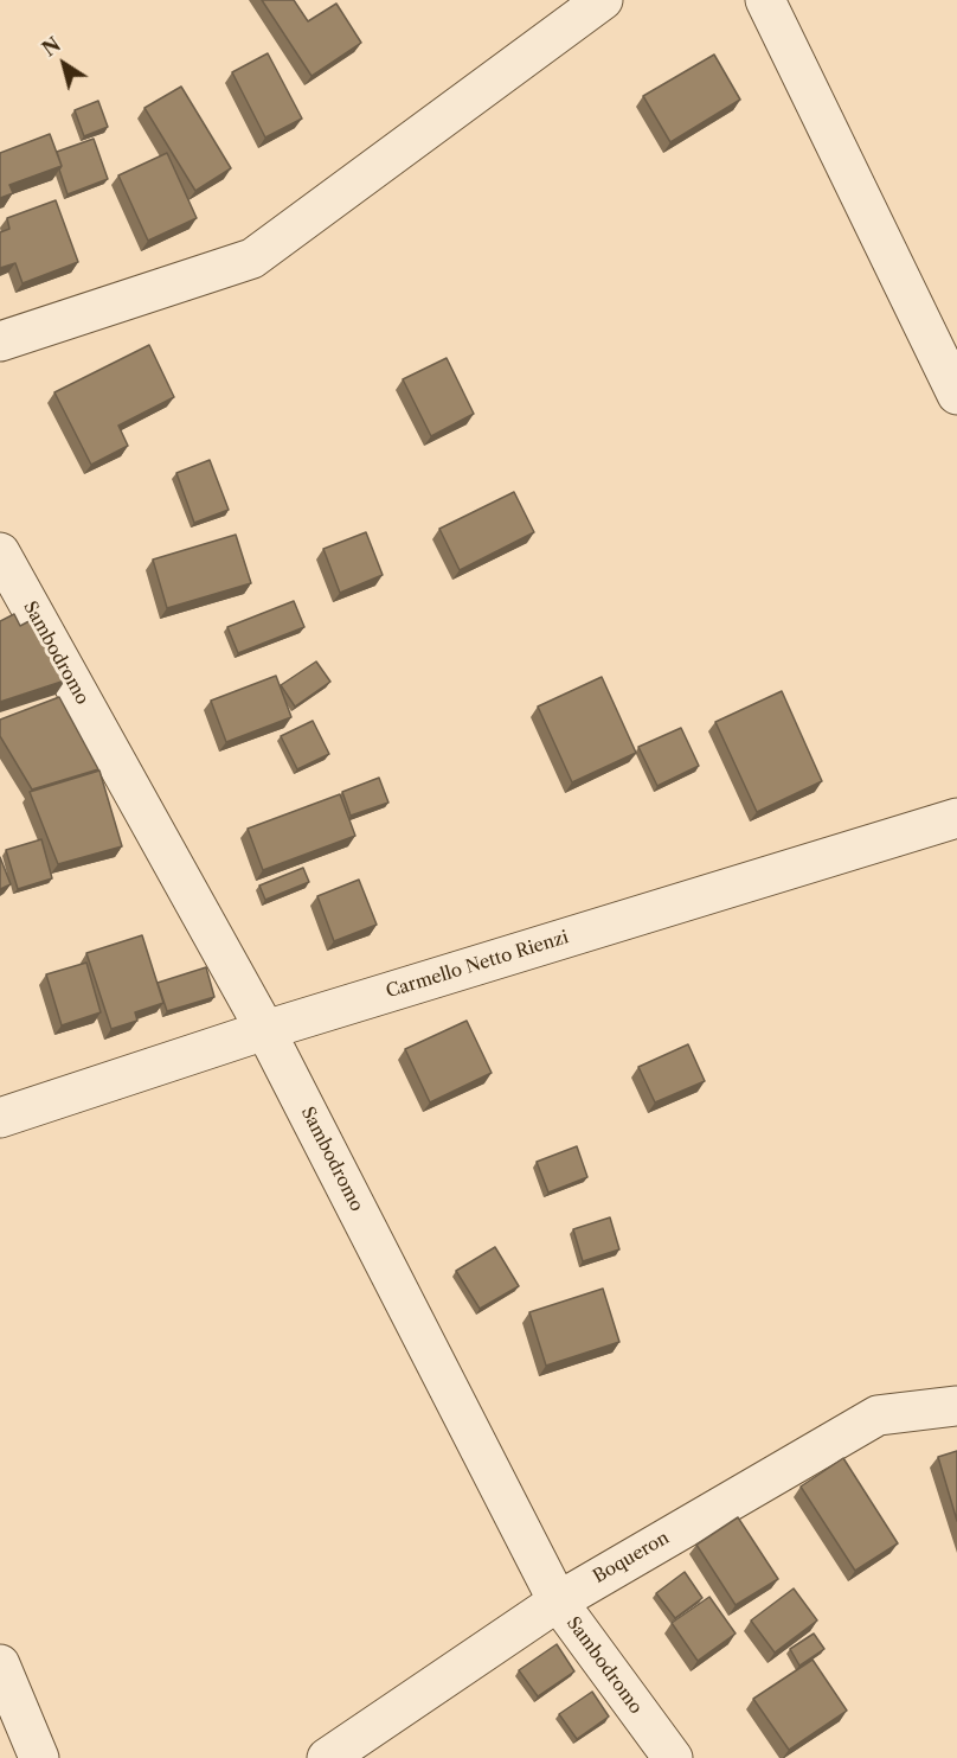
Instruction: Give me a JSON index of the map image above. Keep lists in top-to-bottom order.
{
  "streets": {
    "street": ["Sambodromo", "Carmello Netto Rienzi", "Boqueron"]
  },
  "crossings": [
    ["Sambodromo", "Carmello Netto Rienzi"],
    ["Sambodromo", "Boqueron"]
  ],
  "north": "top left"
}
